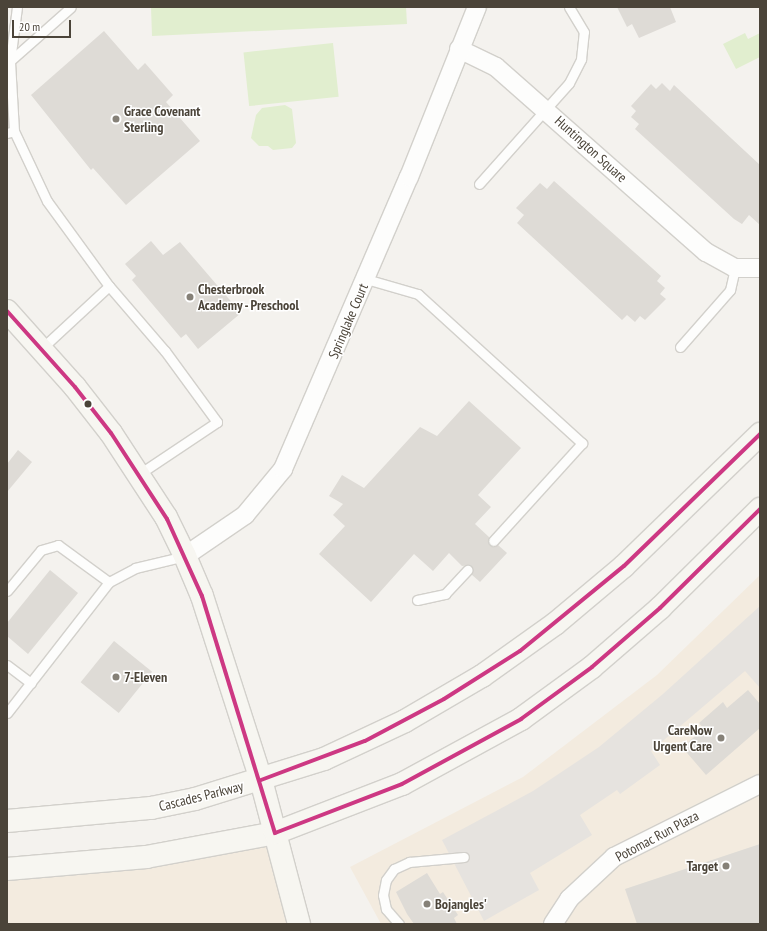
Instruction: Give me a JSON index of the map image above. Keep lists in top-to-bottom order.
{
  "streets": {
    "main road": ["Cascades Parkway"],
    "street": ["Huntington Square", "Springlake Court", "Potomac Run Plaza"]
  },
  "crossings": [
    ["Huntington Square", "Springlake Court"]
  ],
  "places": [
    "Grace Covenant Sterling",
    "Chesterbrook Academy - Preschool",
    "7-Eleven",
    "CareNow Urgent Care",
    "Target",
    "Bojangles'"
  ],
  "scale_bar": "20 m"
}
